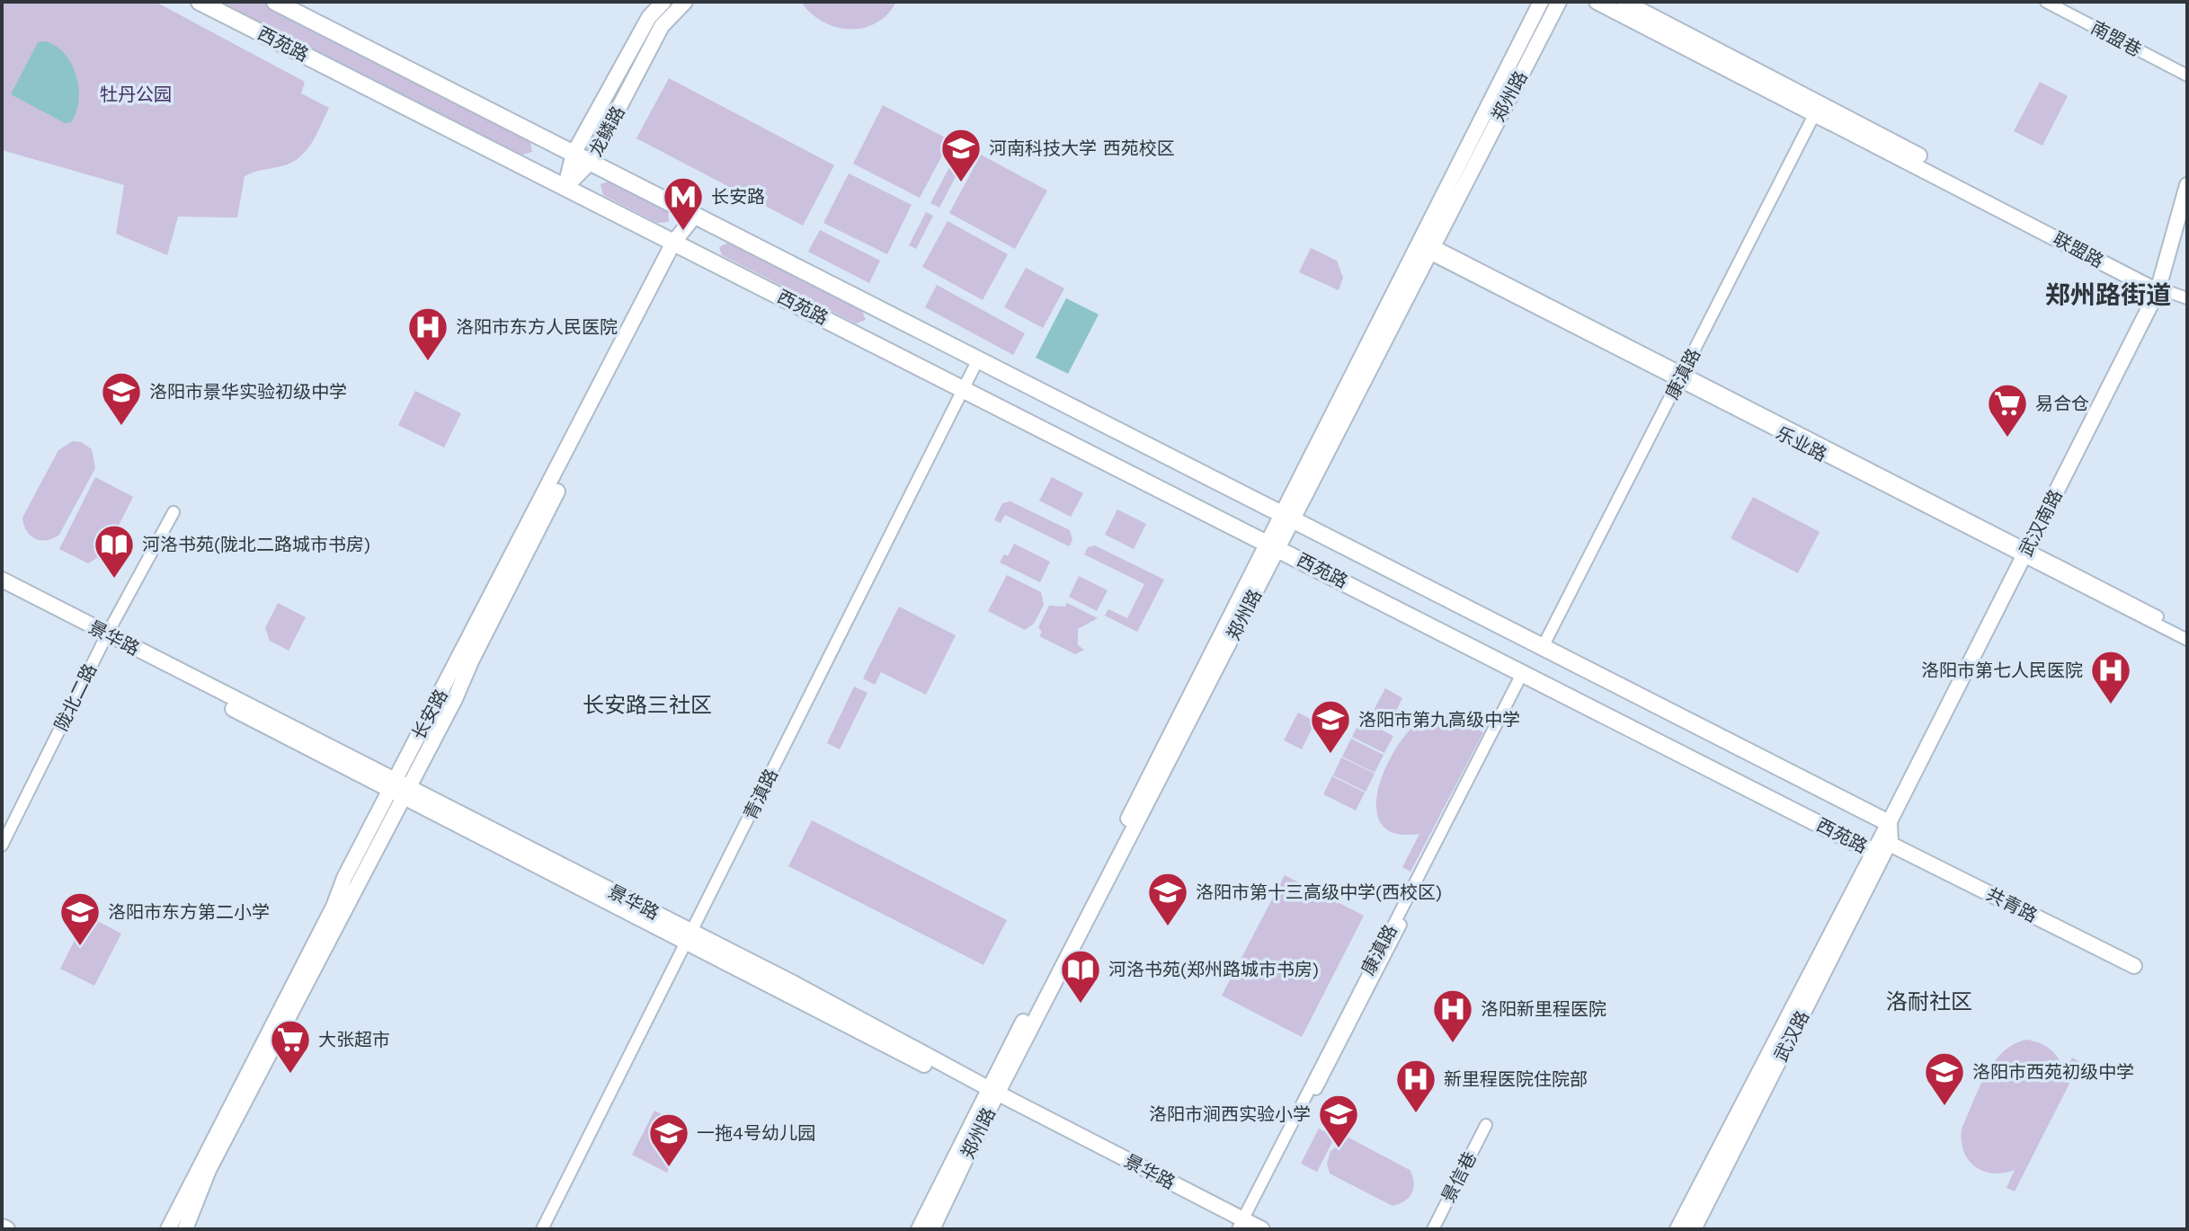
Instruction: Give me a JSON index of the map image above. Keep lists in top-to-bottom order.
{
  "streets": {
    "main road": [
      "西苑路",
      "郑州路",
      "龙鳞路",
      "联盟路",
      "武汉南路",
      "景华路",
      "长安路",
      "共青路",
      "武汉路"
    ],
    "street": [
      "南盟巷",
      "康滇路",
      "乐业路",
      "陇北二路",
      "青滇路",
      "景信巷"
    ]
  },
  "crossings": [
    ["西苑路", "郑州路"],
    ["西苑路", "龙鳞路"],
    ["西苑路", "康滇路"],
    ["西苑路", "武汉南路"],
    ["西苑路", "长安路"],
    ["西苑路", "青滇路"],
    ["西苑路", "共青路"],
    ["西苑路", "武汉路"],
    ["郑州路", "乐业路"],
    ["郑州路", "景华路"],
    ["联盟路", "康滇路"],
    ["联盟路", "武汉南路"],
    ["康滇路", "乐业路"],
    ["康滇路", "景华路"],
    ["乐业路", "武汉南路"],
    ["武汉南路", "共青路"],
    ["武汉南路", "武汉路"],
    ["景华路", "陇北二路"],
    ["景华路", "长安路"],
    ["景华路", "青滇路"],
    ["共青路", "武汉路"]
  ],
  "districts": ["郑州路街道", "长安路三社区", "洛耐社区"],
  "parks": ["牡丹公园"],
  "places": {
    "school or university": [
      "河南科技大学 西苑校区",
      "洛阳市景华实验初级中学",
      "洛阳市第九高级中学",
      "洛阳市第十三高级中学(西校区)",
      "洛阳市东方第二小学",
      "洛阳市西苑初级中学",
      "洛阳市涧西实验小学",
      "一拖4号幼儿园"
    ],
    "metro station": ["长安路"],
    "hospital": [
      "洛阳市东方人民医院",
      "洛阳市第七人民医院",
      "洛阳新里程医院",
      "新里程医院住院部"
    ],
    "supermarket": ["易合仓", "大张超市"],
    "library": ["河洛书苑(陇北二路城市书房)", "河洛书苑(郑州路城市书房)"]
  }
}
